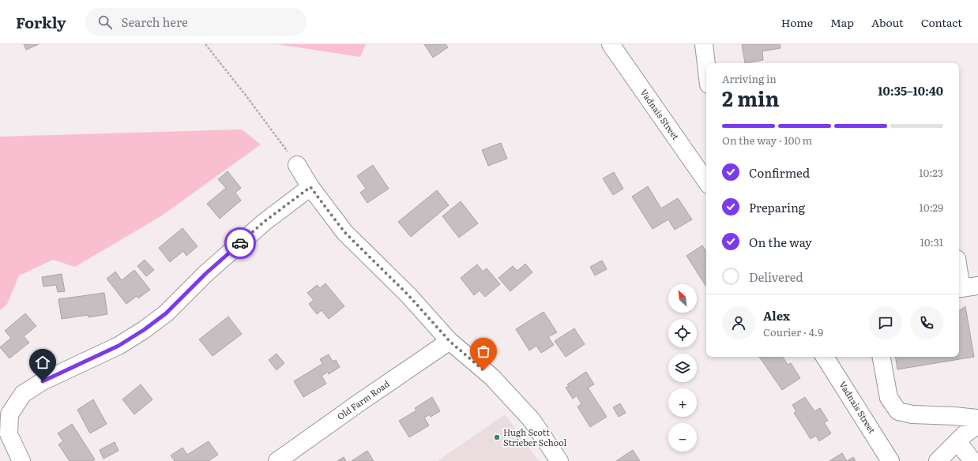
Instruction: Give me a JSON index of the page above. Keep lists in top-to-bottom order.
{
  "streets": {
    "street": ["Vadnais Street", "Old Farm Road"]
  },
  "places": ["Hugh Scott Strieber School"],
  "north": "top left",
  "page": {
    "header": "Forkly",
    "search": "Search here",
    "nav": [
      "Home",
      "Map",
      "About",
      "Contact"
    ],
    "heading": ["2 min", "Arriving in", "10:35–10:40"],
    "panel": ["Alex", "Courier · 4.9"],
    "bar": "On the way · 100 m",
    "list": [
      ["Confirmed", "10:23"],
      ["Preparing", "10:29"],
      ["On the way", "10:31"],
      "Delivered"
    ],
    "map_buttons": ["+", "−"]
  }
}
